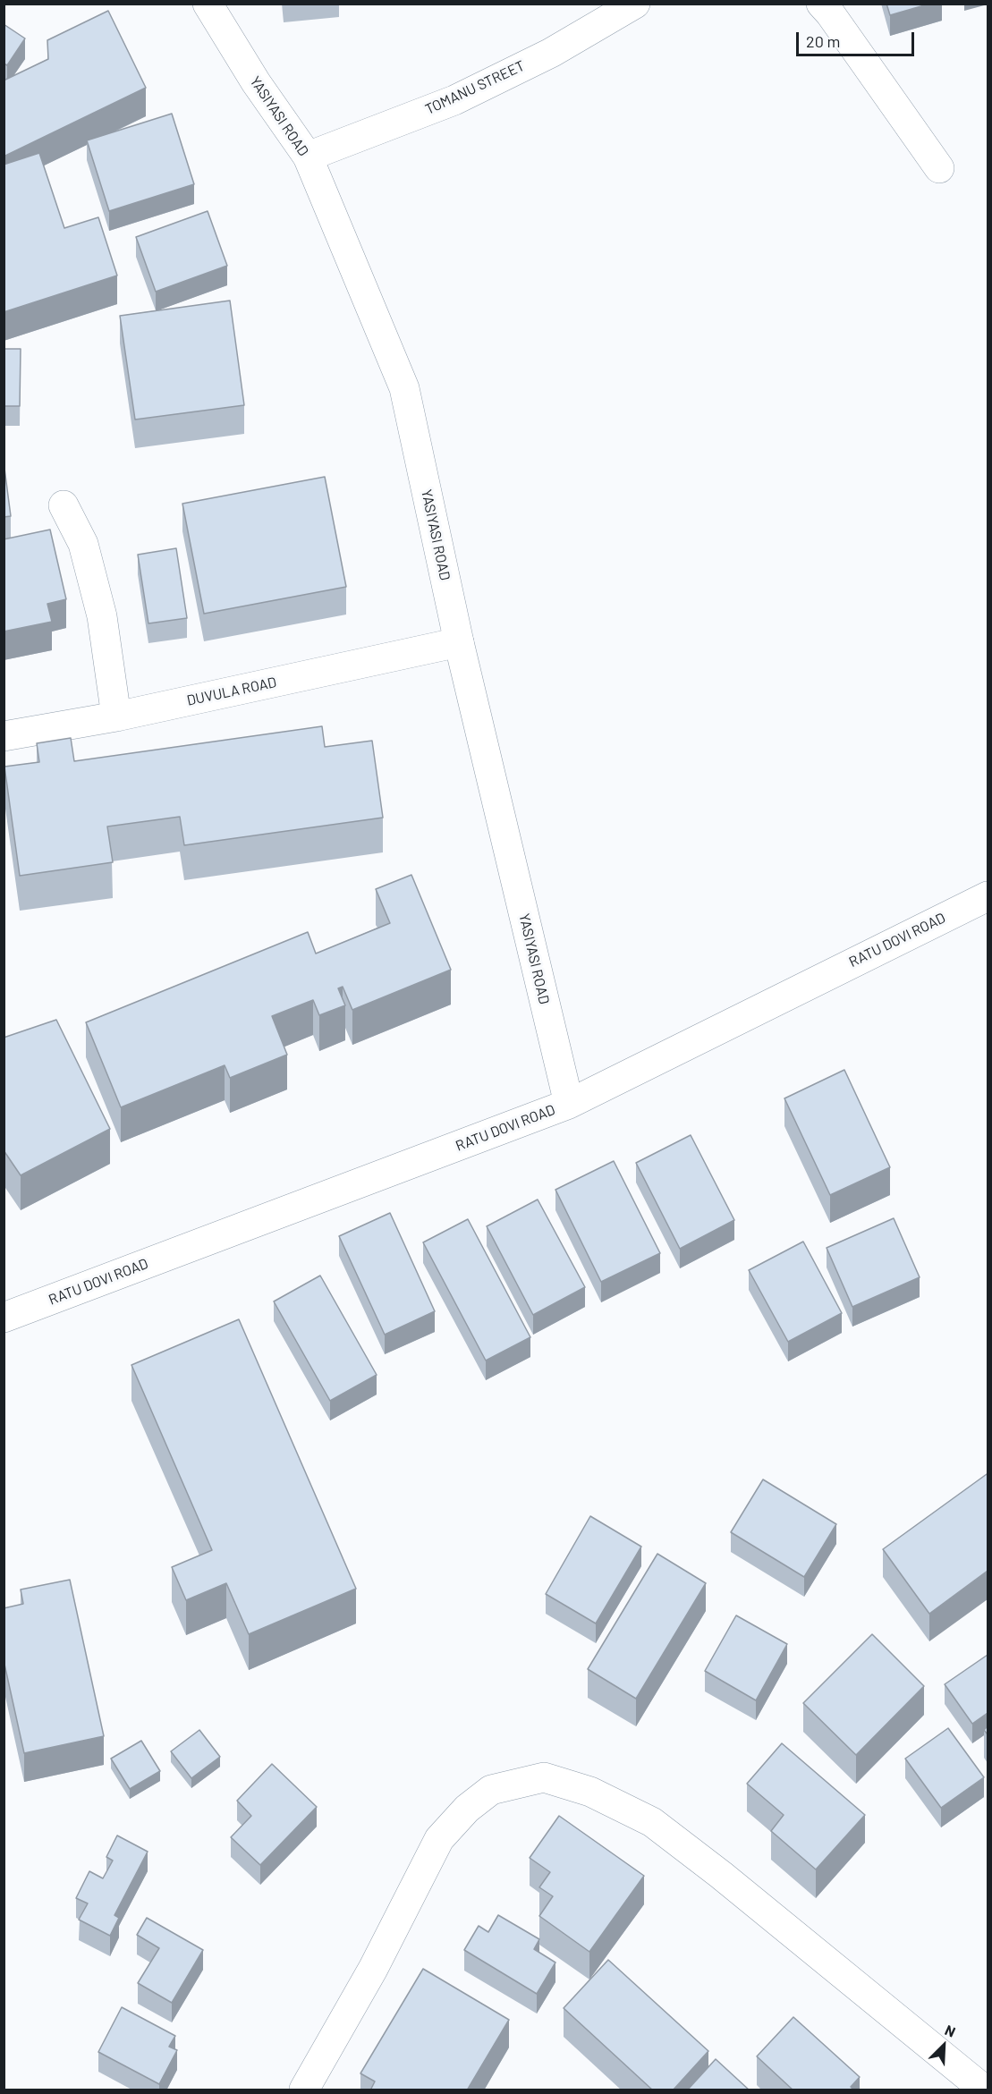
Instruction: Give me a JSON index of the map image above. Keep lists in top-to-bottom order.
{
  "streets": {
    "main road": [
      "TOMANU STREET",
      "YASIYASI ROAD",
      "DUVULA ROAD",
      "RATU DOVI ROAD"
    ]
  },
  "crossings": [
    ["TOMANU STREET", "YASIYASI ROAD"],
    ["YASIYASI ROAD", "DUVULA ROAD"],
    ["YASIYASI ROAD", "RATU DOVI ROAD"]
  ],
  "scale_bar": "20 m",
  "north": "top right"
}
